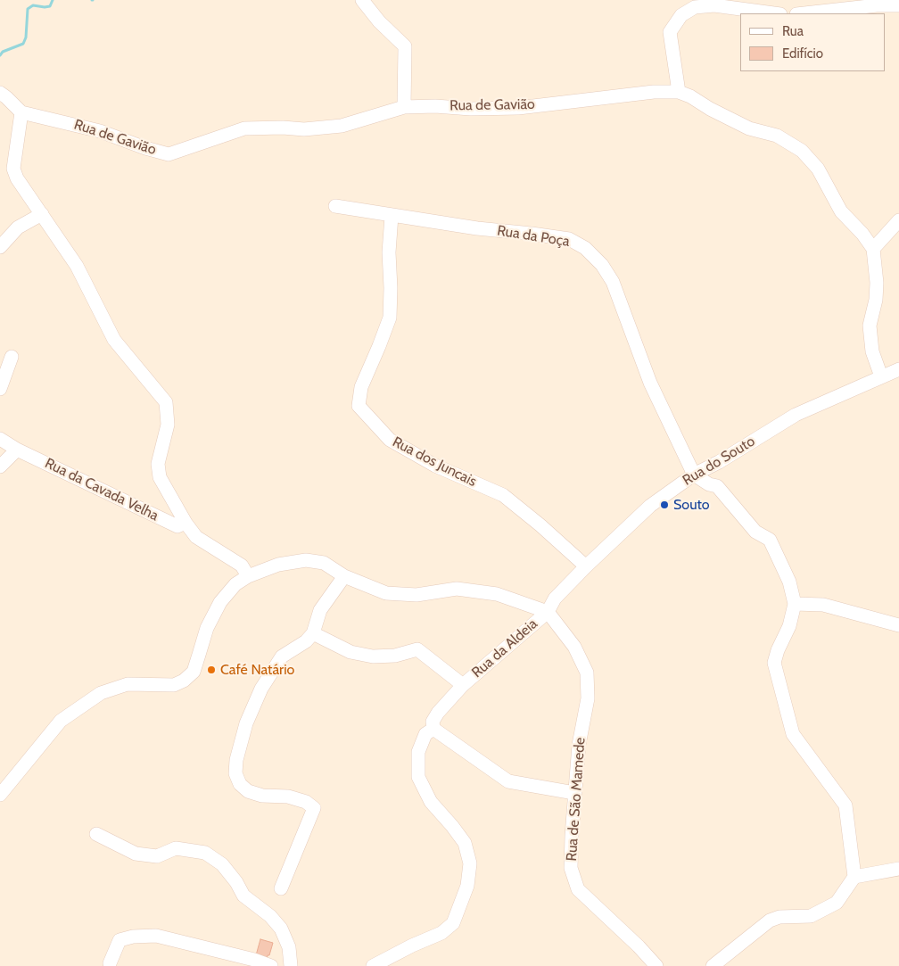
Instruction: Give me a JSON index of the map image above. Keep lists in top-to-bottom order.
{
  "streets": {
    "street": [
      "Rua de Gavião",
      "Rua da Poça",
      "Rua do Souto",
      "Rua dos Juncais",
      "Rua da Cavada Velha",
      "Rua da Aldeia",
      "Rua de São Mamede"
    ]
  },
  "crossings": [
    ["Rua de Gavião", "Rua da Cavada Velha"],
    ["Rua da Poça", "Rua do Souto"],
    ["Rua da Poça", "Rua dos Juncais"],
    ["Rua do Souto", "Rua dos Juncais"],
    ["Rua do Souto", "Rua da Aldeia"],
    ["Rua do Souto", "Rua de São Mamede"],
    ["Rua da Aldeia", "Rua de São Mamede"]
  ],
  "places": ["Souto", "Café Natário"],
  "legend": ["Rua", "Edifício"]
}
